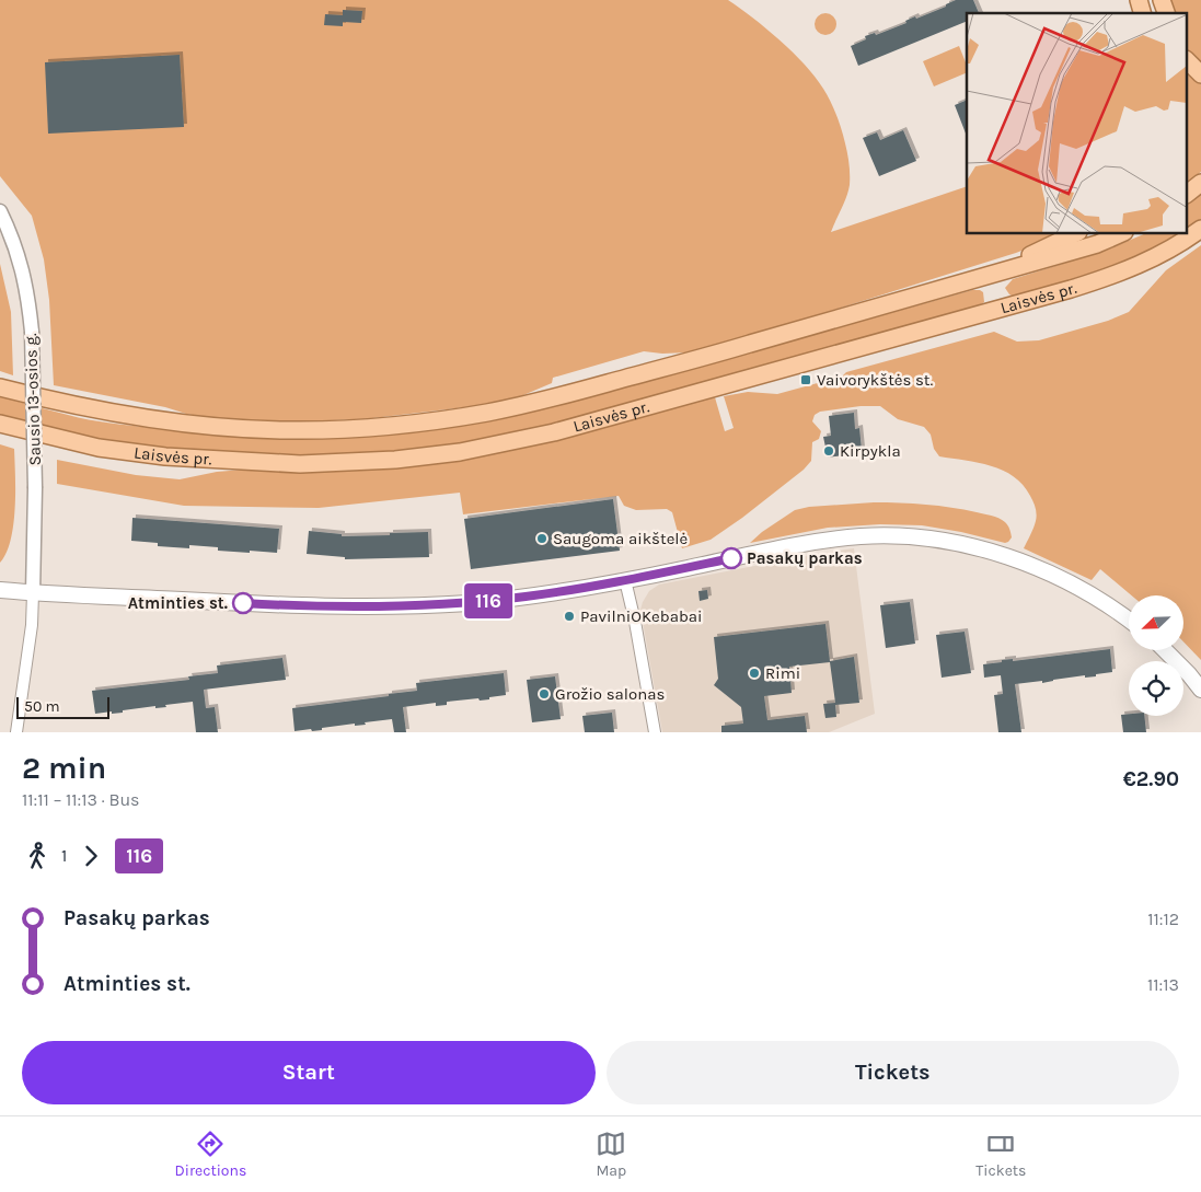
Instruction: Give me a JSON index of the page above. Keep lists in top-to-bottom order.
{
  "streets": {
    "main road": ["Laisvės pr."],
    "street": ["Sausio 13-osios g."]
  },
  "places": {
    "transit": ["Vaivorykštės st."],
    "other": [
      "Kirpykla",
      "Saugoma aikštelė",
      "Pasakų parkas",
      "Atminties st.",
      "PavilniOKebabai",
      "Rimi",
      "Grožio salonas"
    ]
  },
  "lines": ["bus line 116"],
  "scale_bar": "50 m",
  "north": "bottom left",
  "page": {
    "on_map": "116",
    "scale": "50 m",
    "heading": ["2 min", "11:11 – 11:13 · Bus", "€2.90"],
    "legs": ["1", "116"],
    "list": [
      {
        "name": "Pasakų parkas",
        "value": "11:12"
      },
      {
        "name": "Atminties st.",
        "value": "11:13"
      }
    ],
    "buttons": ["Start", "Tickets"],
    "tabs": ["Directions", "Map", "Tickets"]
  }
}
